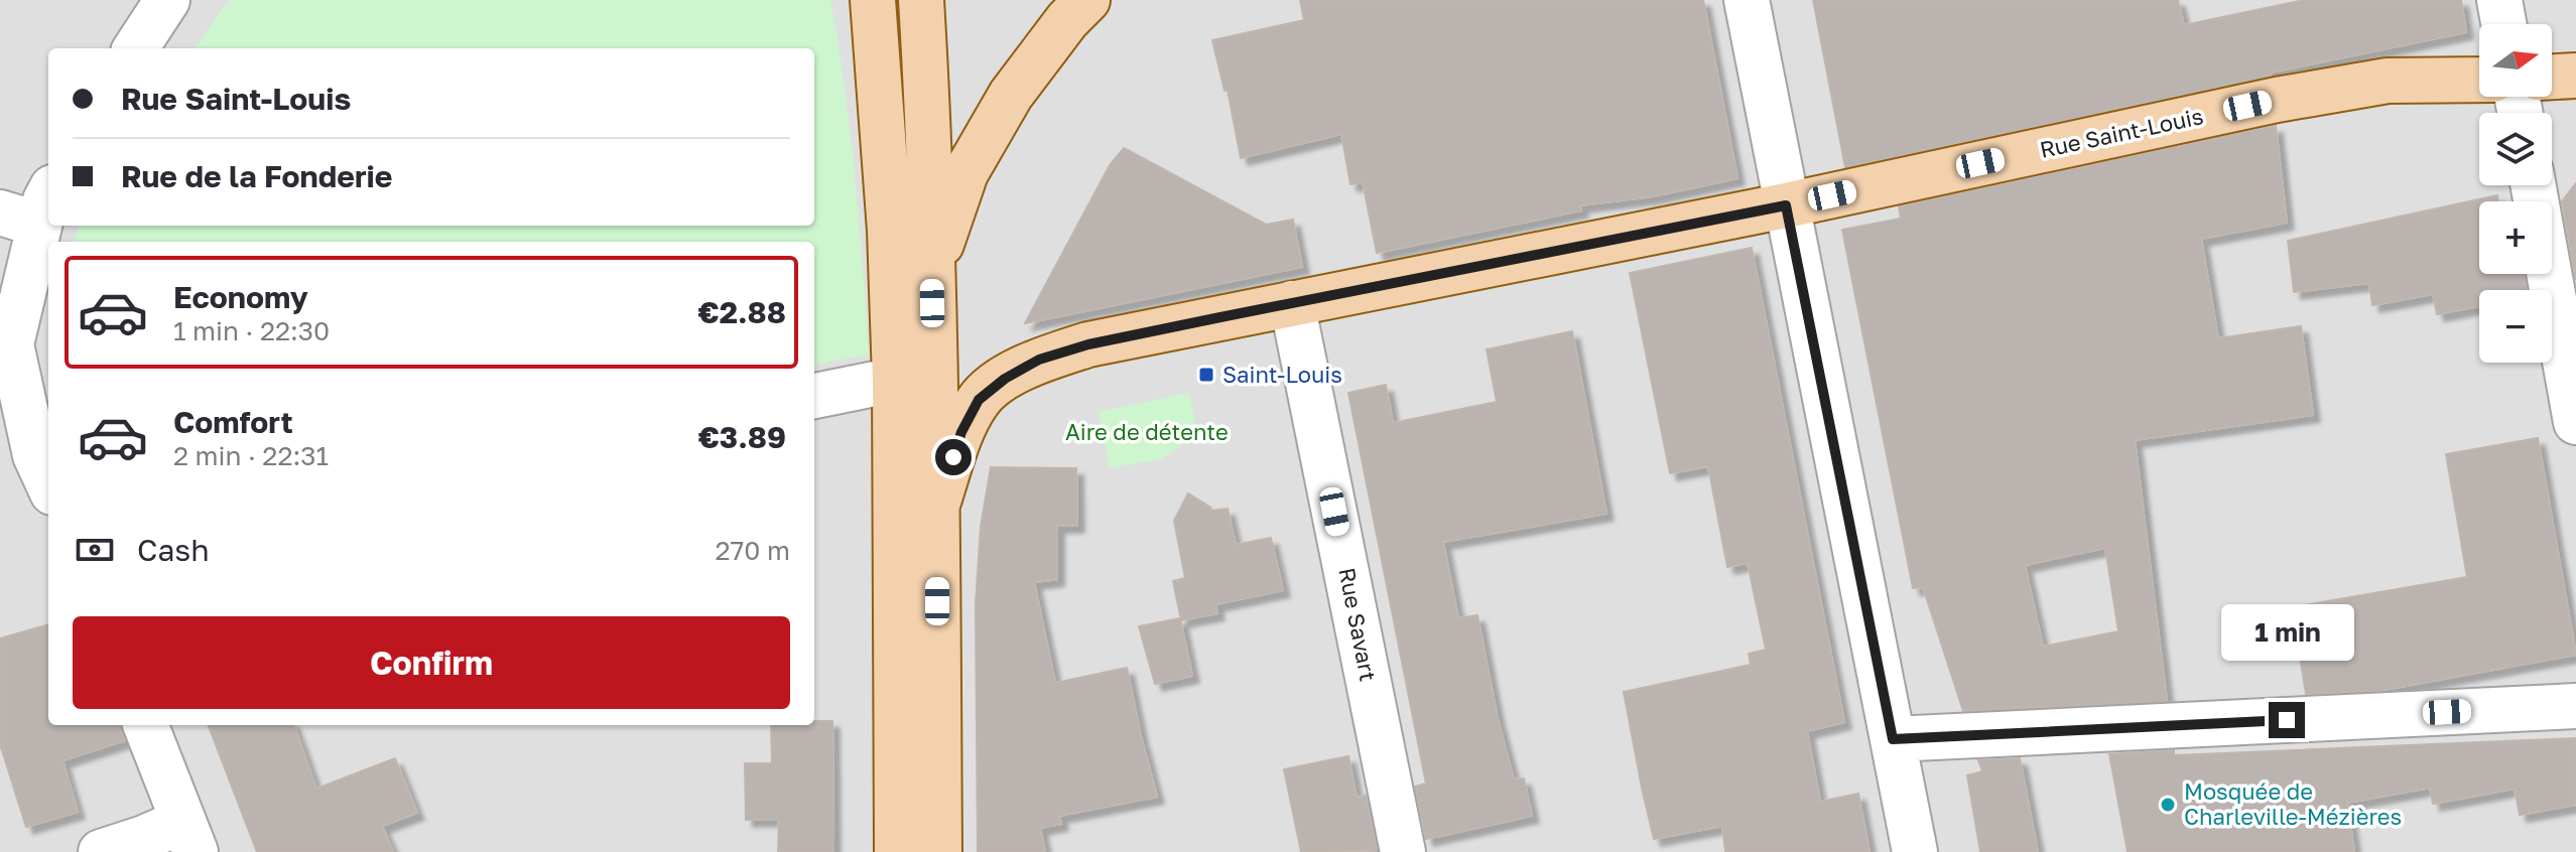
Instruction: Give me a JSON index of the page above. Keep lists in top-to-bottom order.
{
  "streets": {
    "main road": ["Rue Saint-Louis"],
    "street": ["Rue Savart"]
  },
  "crossings": [
    ["Rue Saint-Louis", "Rue Savart"]
  ],
  "parks": ["Aire de détente"],
  "places": {
    "transit": ["Saint-Louis"],
    "other": ["Mosquée de Charleville-Mézières"]
  },
  "north": "right",
  "page": {
    "map_buttons": ["+", "−"],
    "banner": ["Rue Saint-Louis", "Rue de la Fonderie"],
    "list": [
      {
        "name": "Economy",
        "note": "1 min · 22:30",
        "value": "€2.88"
      },
      {
        "name": "Comfort",
        "note": "2 min · 22:31",
        "value": "€3.89"
      }
    ],
    "pay": ["Cash", "270 m"],
    "buttons": "Confirm",
    "bubble": "1 min"
  }
}
